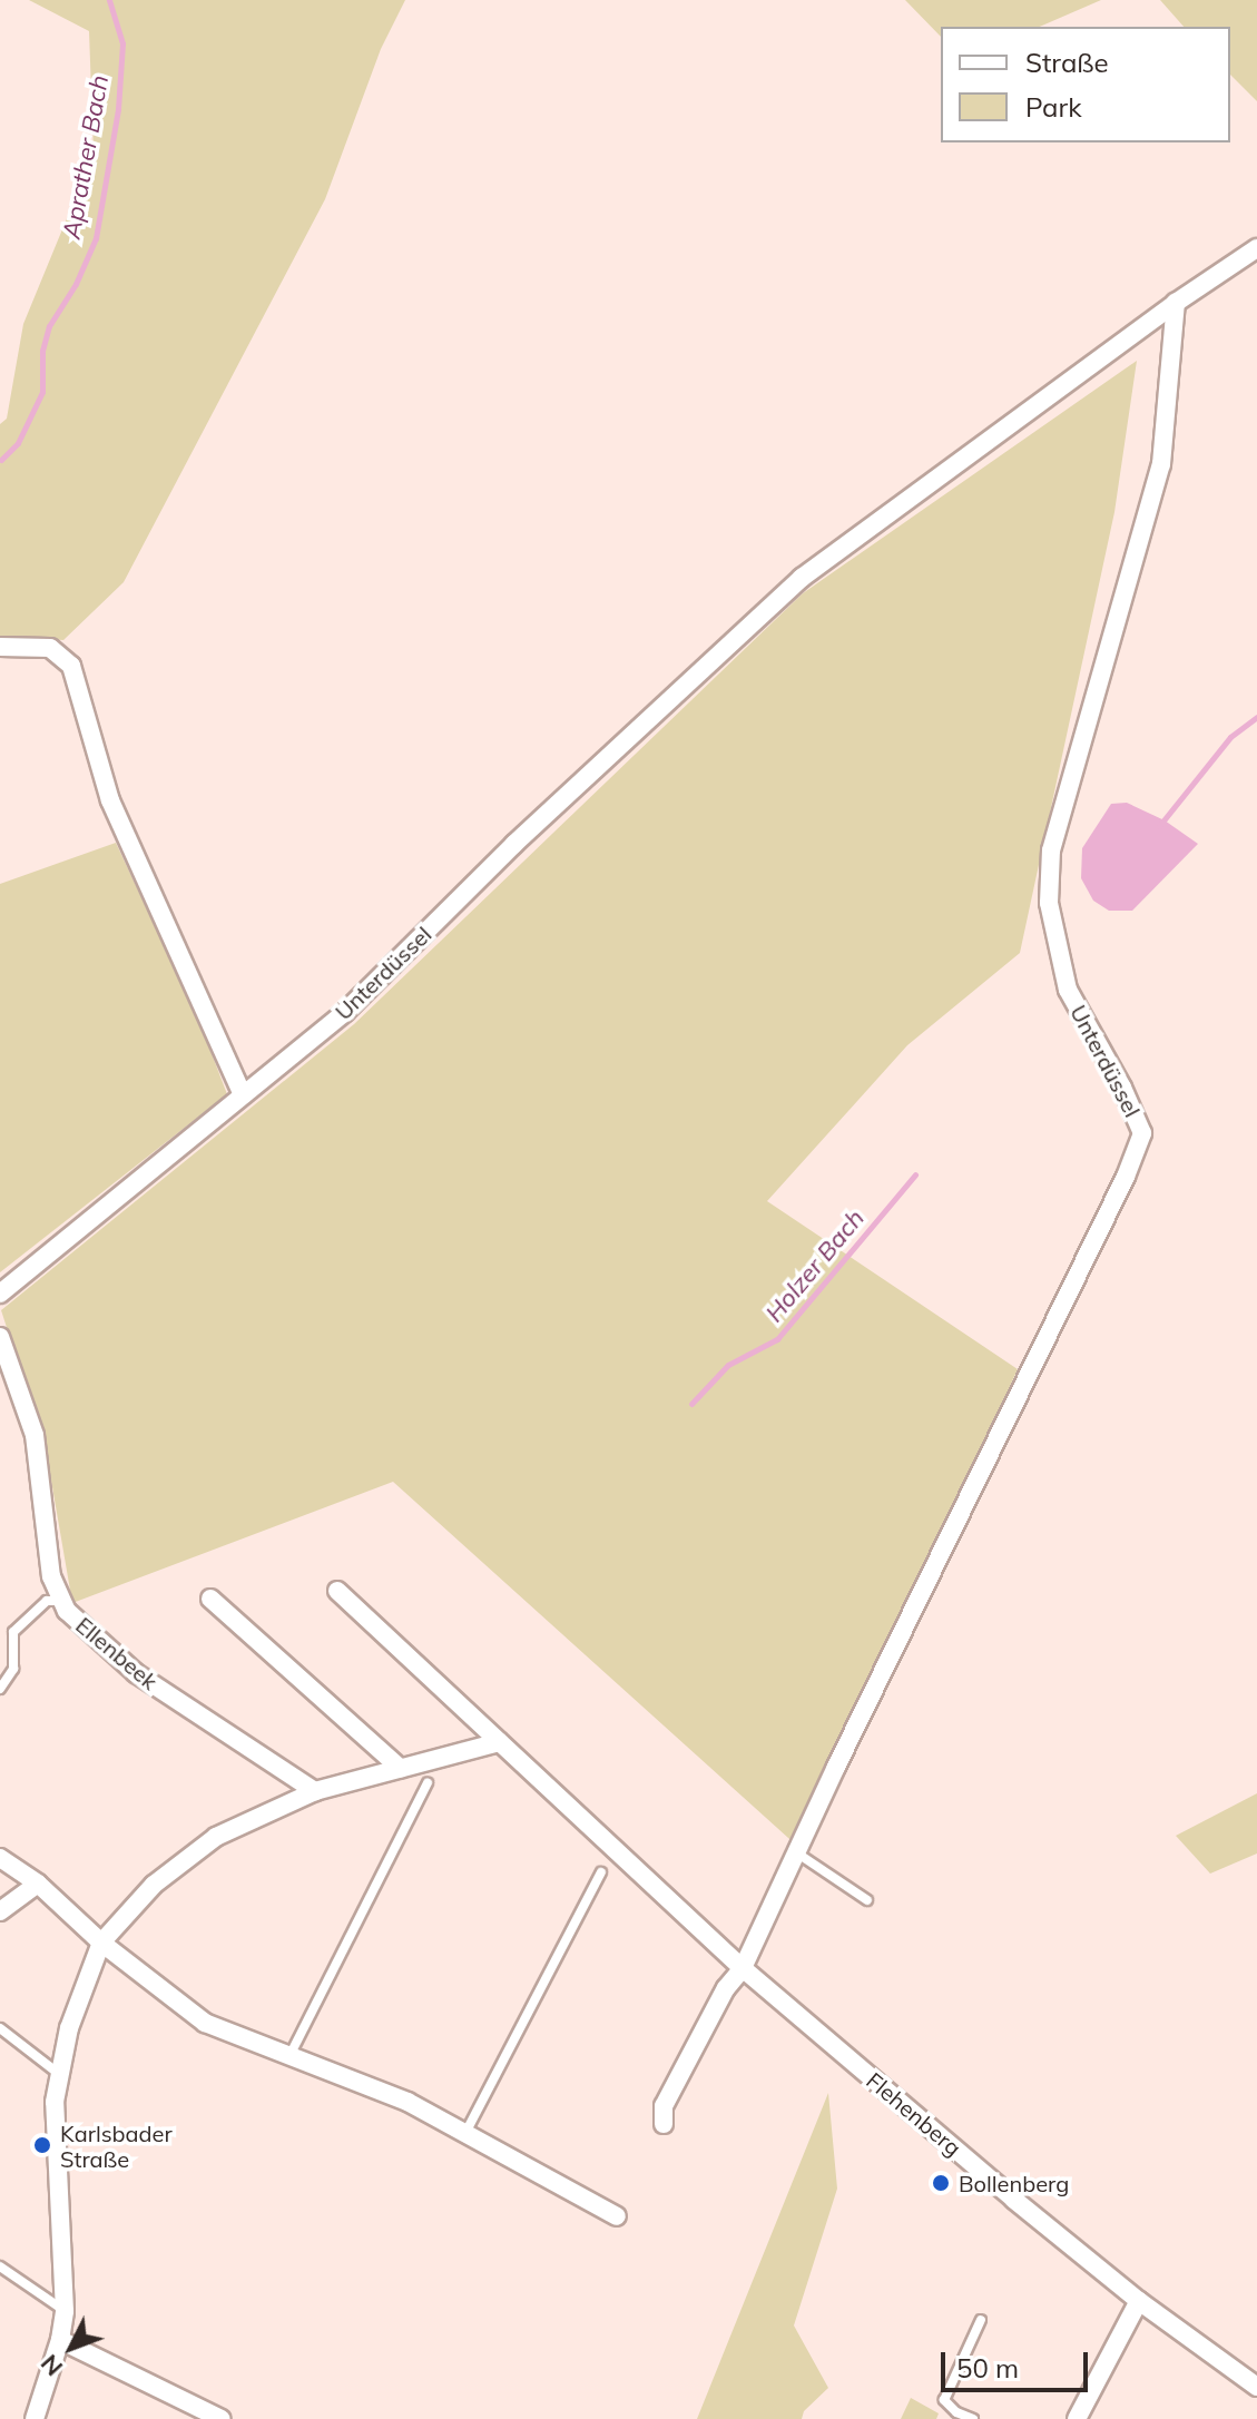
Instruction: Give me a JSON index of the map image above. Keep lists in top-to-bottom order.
{
  "streets": {
    "street": ["Unterdüssel", "Ellenbeek", "Flehenberg"]
  },
  "water": ["Aprather Bach", "Holzer Bach"],
  "places": ["Karlsbader Straße", "Bollenberg"],
  "legend": ["Straße", "Park"],
  "scale_bar": "50 m",
  "north": "bottom left"
}
